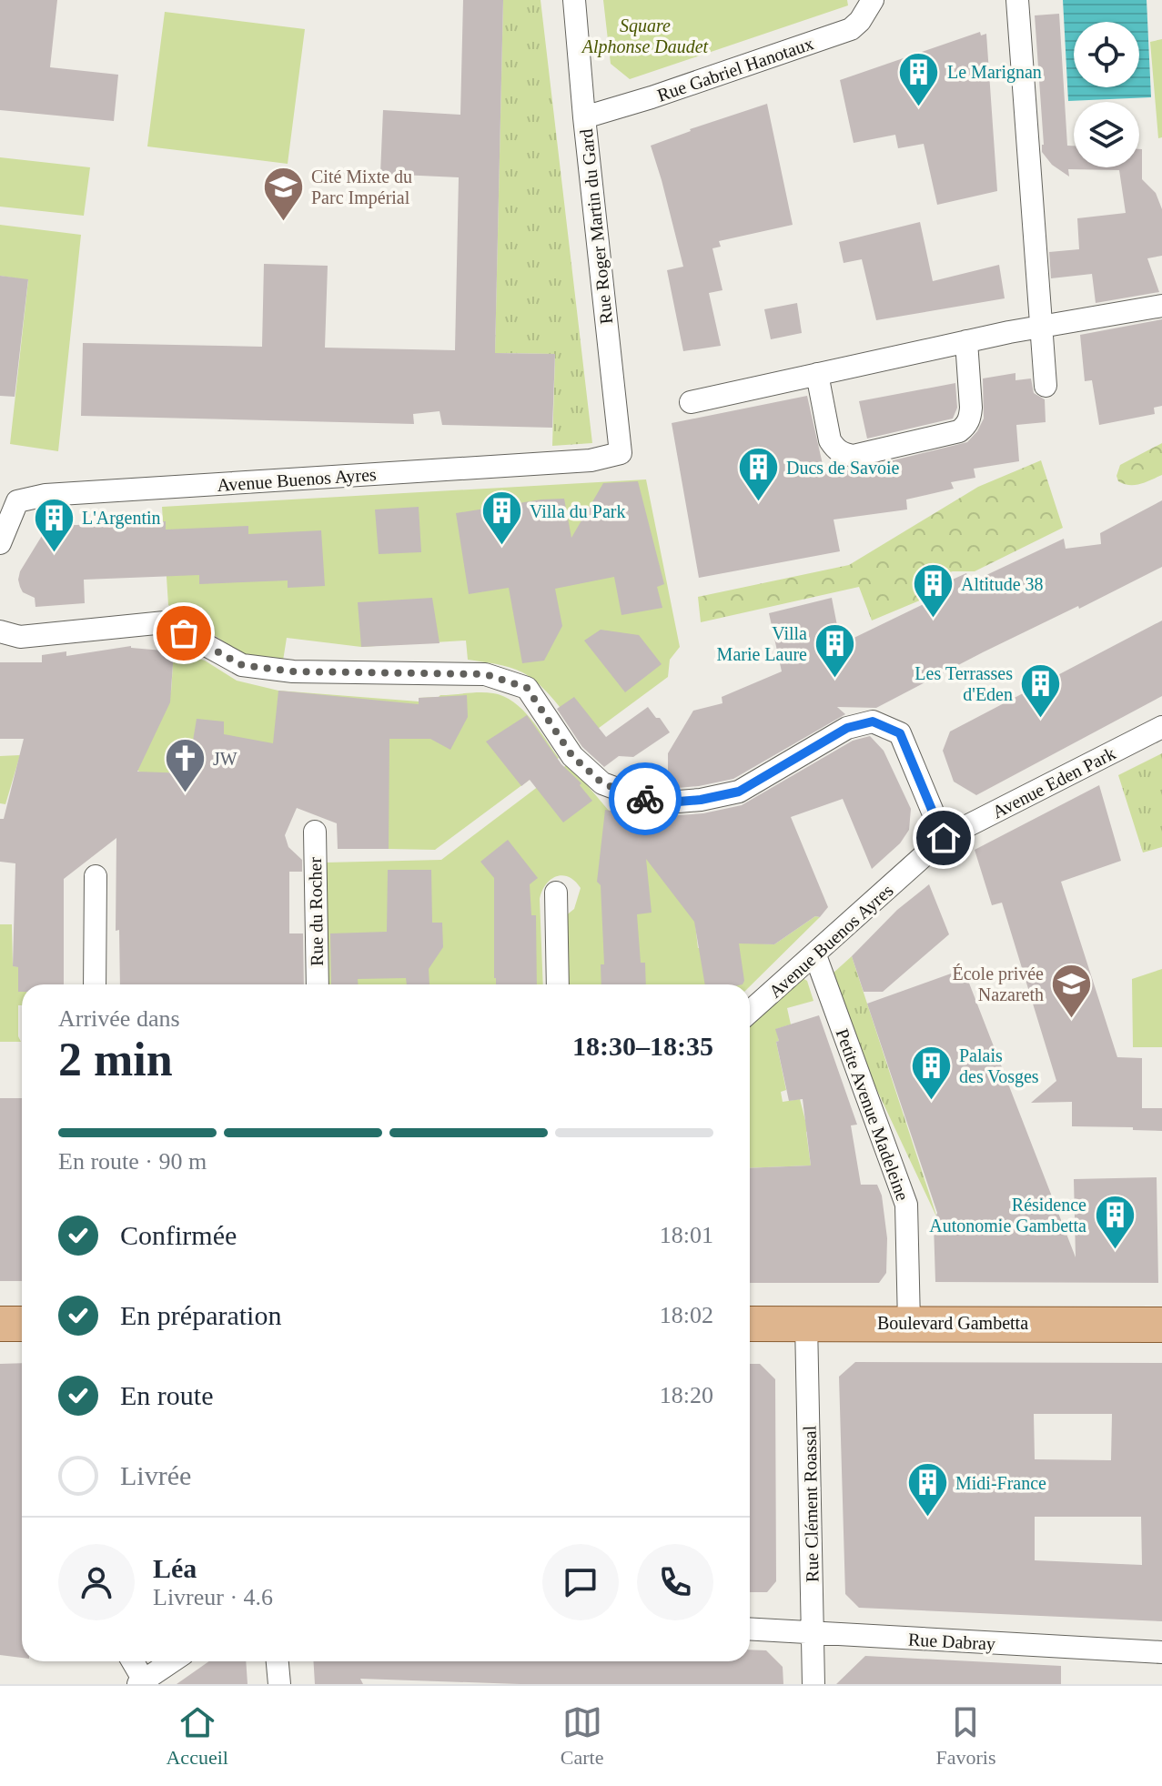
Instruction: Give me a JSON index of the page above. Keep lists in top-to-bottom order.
{
  "streets": {
    "main road": ["Boulevard Gambetta"],
    "street": [
      "Rue Gabriel Hanotaux",
      "Rue Roger Martin du Gard",
      "Avenue Buenos Ayres",
      "Avenue Eden Park",
      "Rue du Rocher",
      "Petite Avenue Madeleine",
      "Rue Clément Roassal",
      "Rue Dabray"
    ]
  },
  "crossings": [
    ["Rue Gabriel Hanotaux", "Rue Roger Martin du Gard"],
    ["Rue Roger Martin du Gard", "Avenue Buenos Ayres"],
    ["Avenue Buenos Ayres", "Avenue Eden Park"],
    ["Avenue Buenos Ayres", "Petite Avenue Madeleine"],
    ["Petite Avenue Madeleine", "Boulevard Gambetta"],
    ["Boulevard Gambetta", "Rue Clément Roassal"],
    ["Rue Clément Roassal", "Rue Dabray"]
  ],
  "parks": ["Square Alphonse Daudet"],
  "places": {
    "building": [
      "Le Marignan",
      "Ducs de Savoie",
      "Villa du Park",
      "L'Argentin",
      "Altitude 38",
      "Villa Marie Laure",
      "Les Terrasses d'Eden",
      "Palais des Vosges",
      "Résidence Autonomie Gambetta",
      "Midi-France"
    ],
    "school or university": ["Cité Mixte du Parc Impérial", "École privée Nazareth"],
    "church": ["JW"]
  },
  "page": {
    "heading": ["2 min", "Arrivée dans", "18:30–18:35"],
    "panel": ["Léa", "Livreur · 4.6"],
    "bar": "En route · 90 m",
    "list": [
      ["Confirmée", "18:01"],
      ["En préparation", "18:02"],
      ["En route", "18:20"],
      "Livrée"
    ],
    "tabs": ["Accueil", "Carte", "Favoris"]
  }
}
